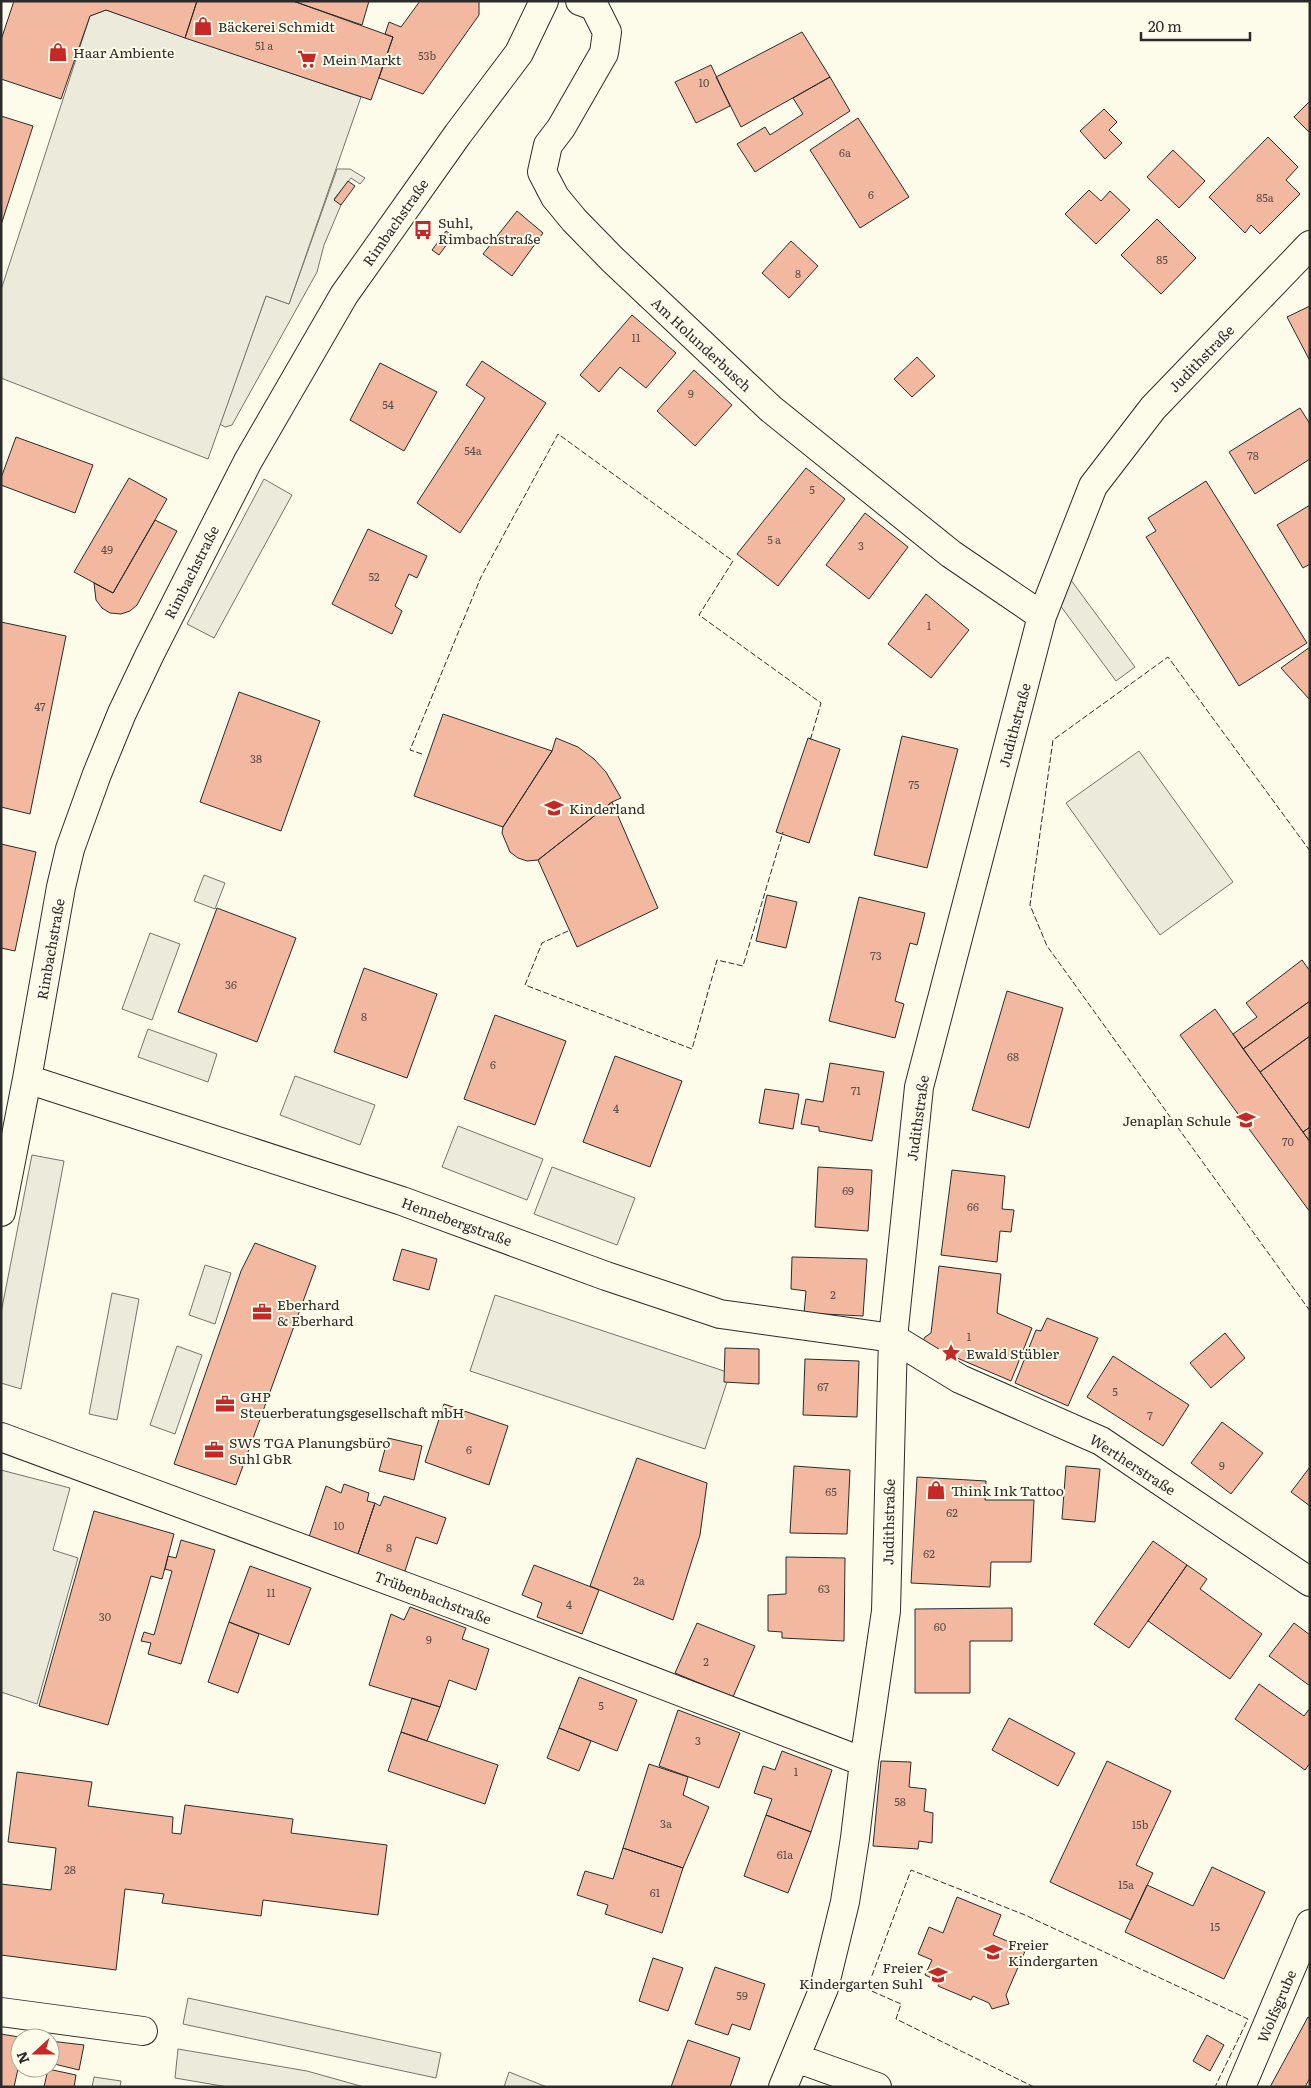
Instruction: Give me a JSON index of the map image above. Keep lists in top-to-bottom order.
{
  "streets": {
    "street": [
      "Rimbachstraße",
      "Am Holunderbusch",
      "Judithstraße",
      "Hennebergstraße",
      "Wertherstraße",
      "Trübenbachstraße",
      "Wolfsgrube"
    ]
  },
  "crossings": [
    ["Rimbachstraße", "Hennebergstraße"],
    ["Am Holunderbusch", "Judithstraße"],
    ["Judithstraße", "Hennebergstraße"],
    ["Judithstraße", "Wertherstraße"],
    ["Judithstraße", "Trübenbachstraße"],
    ["Hennebergstraße", "Wertherstraße"]
  ],
  "places": {
    "shop": ["Bäckerei Schmidt", "Haar Ambiente", "Think Ink Tattoo"],
    "supermarket": ["Mein Markt"],
    "bus stop": ["Suhl, Rimbachstraße"],
    "school or university": [
      "Kinderland",
      "Jenaplan Schule",
      "Freier Kindergarten",
      "Freier Kindergarten Suhl"
    ],
    "office": ["Eberhard & Eberhard", "GHP Steuerberatungsgesellschaft mbH", "SWS TGA Planungsbüro Suhl GbR"],
    "place": ["Ewald Stübler"]
  },
  "house_numbers": [
    "51 a",
    "53b",
    "10",
    "6a",
    "6",
    "85a",
    "85",
    "8",
    "11",
    "9",
    "54",
    "54a",
    "78",
    "5",
    "5 a",
    "3",
    "49",
    "52",
    "1",
    "47",
    "38",
    "75",
    "73",
    "36",
    "8",
    "68",
    "6",
    "71",
    "4",
    "70",
    "69",
    "66",
    "2",
    "1",
    "67",
    "5",
    "7",
    "6",
    "9",
    "65",
    "62",
    "10",
    "8",
    "62",
    "2a",
    "63",
    "11",
    "4",
    "30",
    "60",
    "9",
    "2",
    "5",
    "3",
    "1",
    "58",
    "3a",
    "15b",
    "61a",
    "28",
    "15a",
    "61",
    "15",
    "59"
  ],
  "scale_bar": "20 m",
  "north": "left"
}
